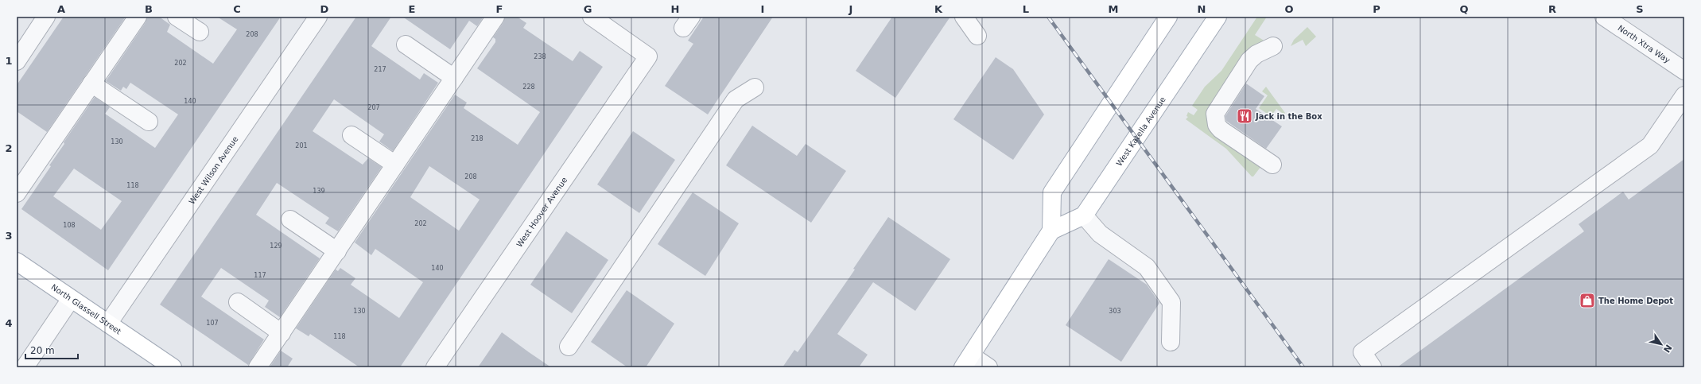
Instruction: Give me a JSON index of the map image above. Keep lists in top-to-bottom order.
{
  "streets": {
    "main road": ["West Katella Avenue", "North Glassell Street"],
    "street": ["North Xtra Way", "West Wilson Avenue", "West Hoover Avenue"]
  },
  "crossings": [
    ["West Wilson Avenue", "North Glassell Street"]
  ],
  "places": {
    "restaurant": ["Jack in the Box"],
    "shop": ["The Home Depot"]
  },
  "house_numbers": [
    "208",
    "238",
    "202",
    "217",
    "228",
    "140",
    "207",
    "218",
    "130",
    "201",
    "208",
    "118",
    "139",
    "202",
    "108",
    "129",
    "140",
    "117",
    "130",
    "303",
    "107",
    "118"
  ],
  "scale_bar": "20 m",
  "north": "bottom right",
  "grid": {
    "columns": [
      "A",
      "B",
      "C",
      "D",
      "E",
      "F",
      "G",
      "H",
      "I",
      "J",
      "K",
      "L",
      "M",
      "N",
      "O",
      "P",
      "Q",
      "R",
      "S"
    ],
    "rows": [
      "1",
      "2",
      "3",
      "4"
    ]
  }
}
